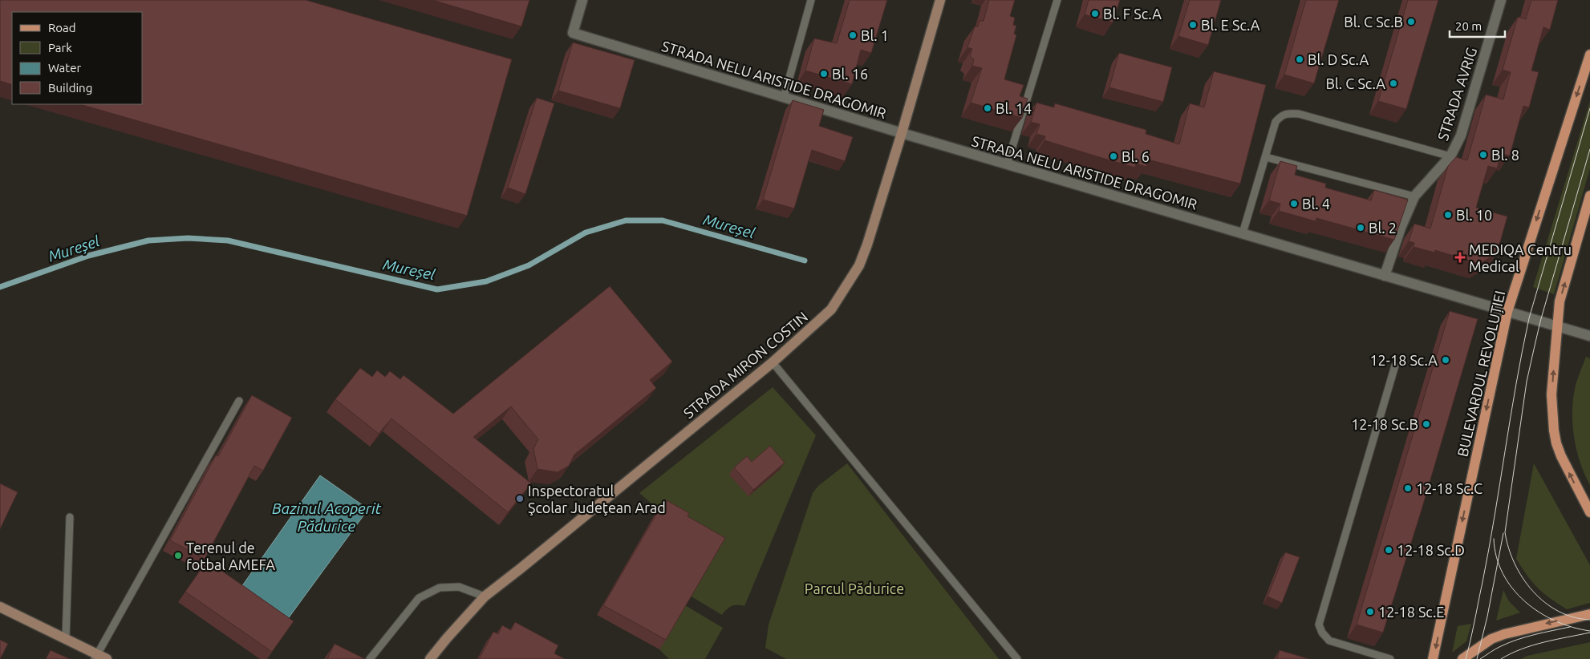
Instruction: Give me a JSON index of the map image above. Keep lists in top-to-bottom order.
{
  "streets": {
    "main road": ["STRADA MIRON COSTIN", "BULEVARDUL REVOLUȚIEI"],
    "street": ["STRADA NELU ARISTIDE DRAGOMIR", "STRADA AVRIG"]
  },
  "crossings": [
    ["STRADA NELU ARISTIDE DRAGOMIR", "STRADA AVRIG"],
    ["STRADA NELU ARISTIDE DRAGOMIR", "STRADA MIRON COSTIN"],
    ["STRADA NELU ARISTIDE DRAGOMIR", "BULEVARDUL REVOLUȚIEI"]
  ],
  "one_way": ["BULEVARDUL REVOLUȚIEI"],
  "water": ["Mureșel", "Bazinul Acoperit Pădurice"],
  "parks": ["Parcul Pădurice"],
  "places": {
    "other": [
      "Bl. F Sc.A",
      "Bl. C Sc.B",
      "Bl. E Sc.A",
      "Bl. 1",
      "Bl. D Sc.A",
      "Bl. 16",
      "Bl. C Sc.A",
      "Bl. 14",
      "Bl. 8",
      "Bl. 6",
      "Bl. 4",
      "Bl. 10",
      "Bl. 2",
      "12-18 Sc.A",
      "12-18 Sc.B",
      "12-18 Sc.C",
      "Inspectoratul Şcolar Judeţean Arad",
      "12-18 Sc.D",
      "Terenul de fotbal AMEFA",
      "12-18 Sc.E"
    ],
    "health": ["MEDIQA Centru Medical"]
  },
  "legend": [
    "Road",
    "Park",
    "Water",
    "Building"
  ],
  "scale_bar": "20 m"
}
